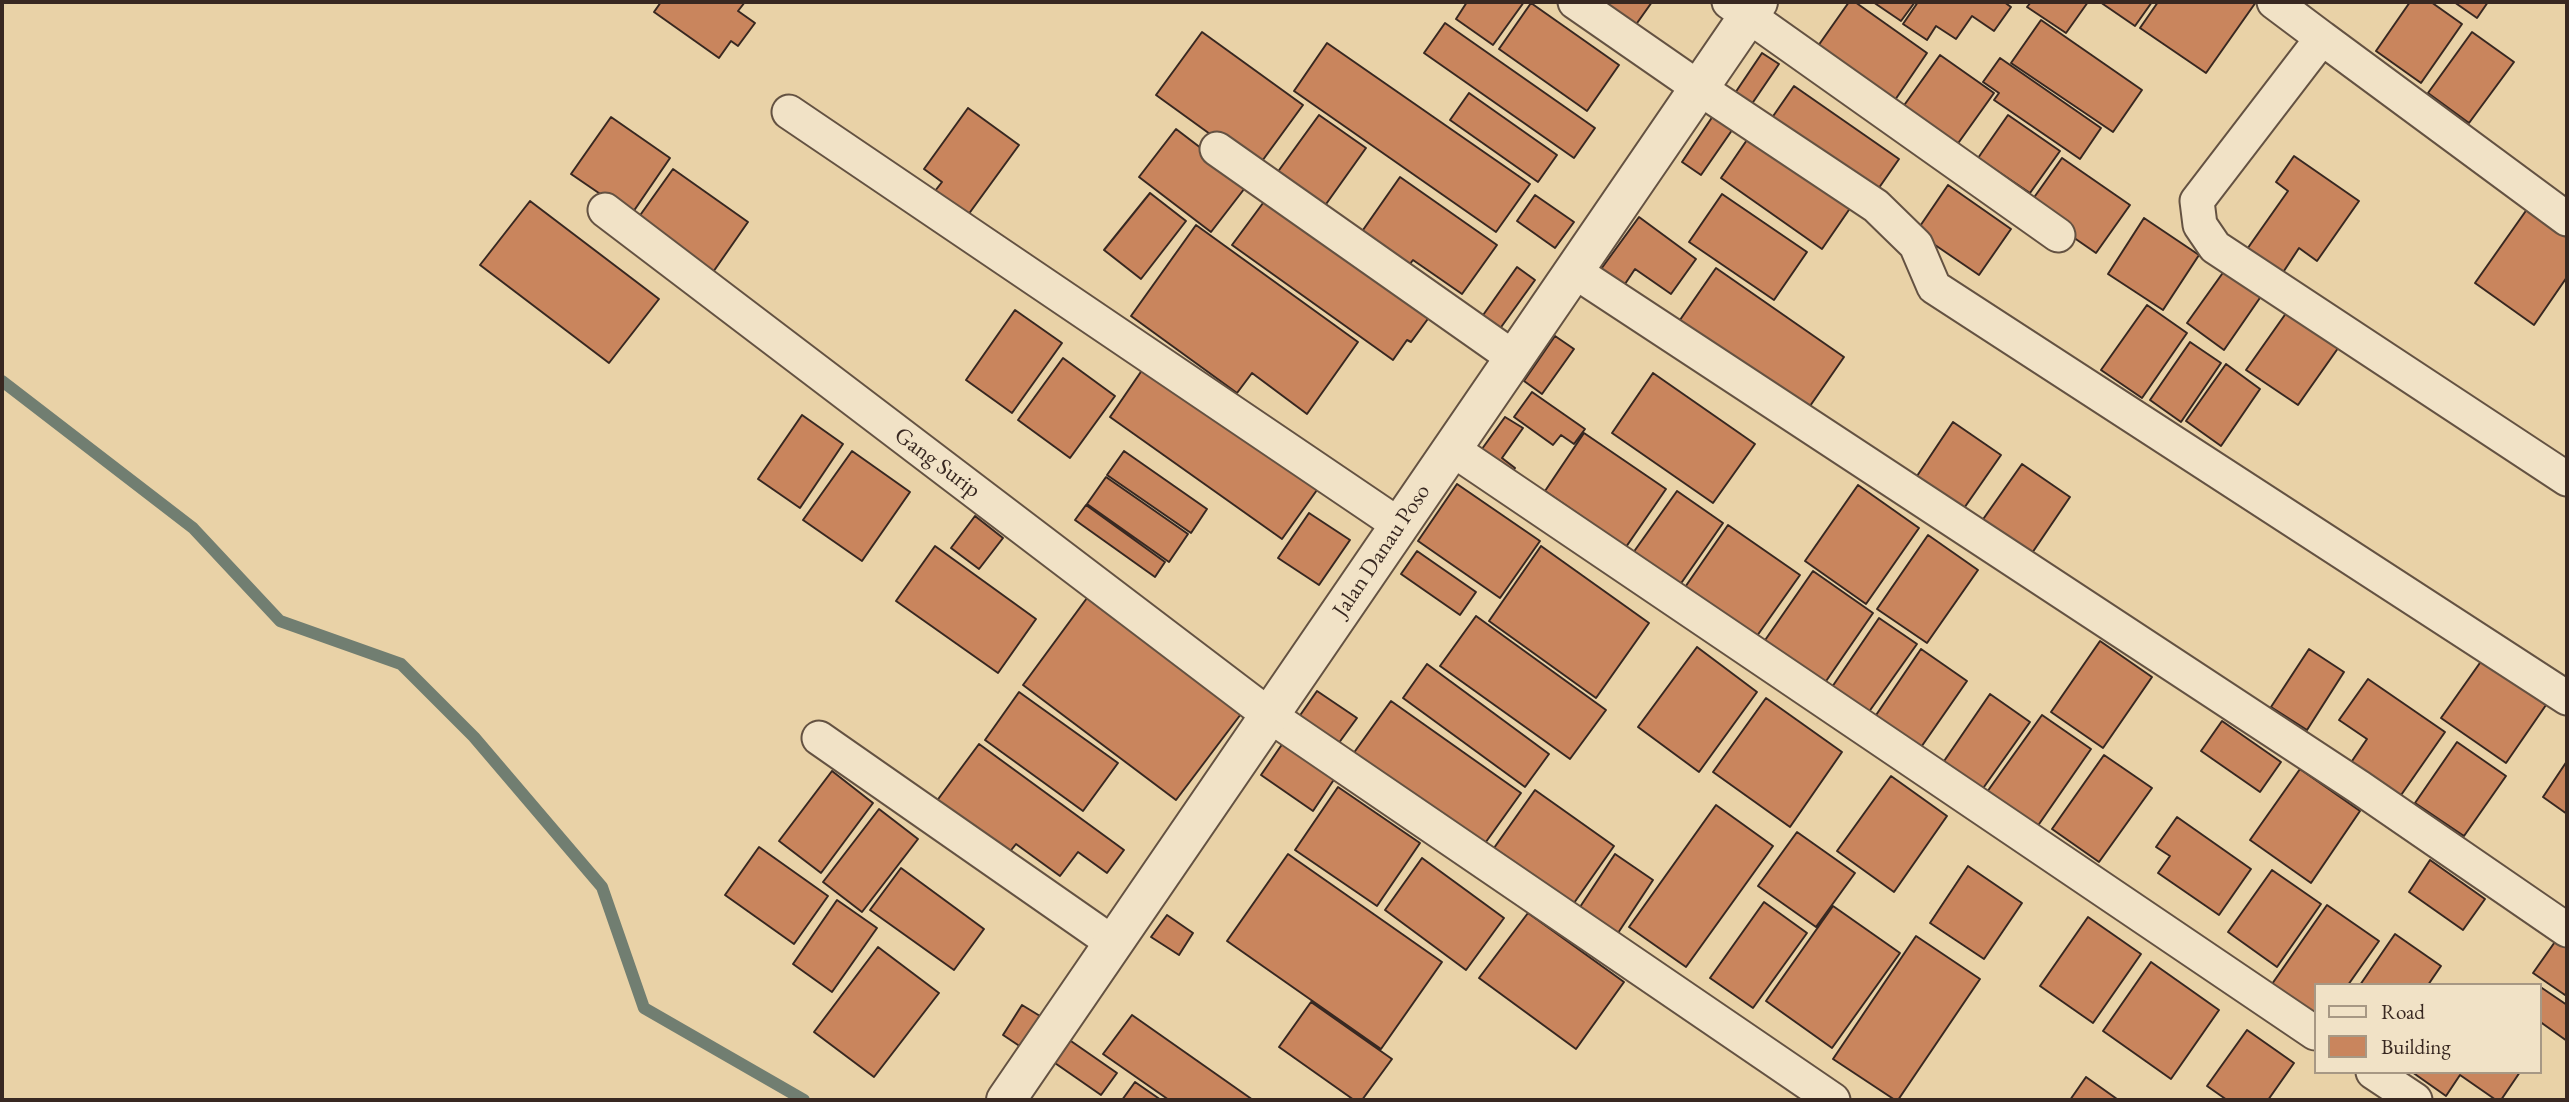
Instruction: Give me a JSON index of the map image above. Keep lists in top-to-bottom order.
{
  "streets": {
    "street": ["Gang Surip", "Jalan Danau Poso"]
  },
  "crossings": [
    ["Gang Surip", "Jalan Danau Poso"]
  ],
  "legend": ["Road", "Building"]
}
